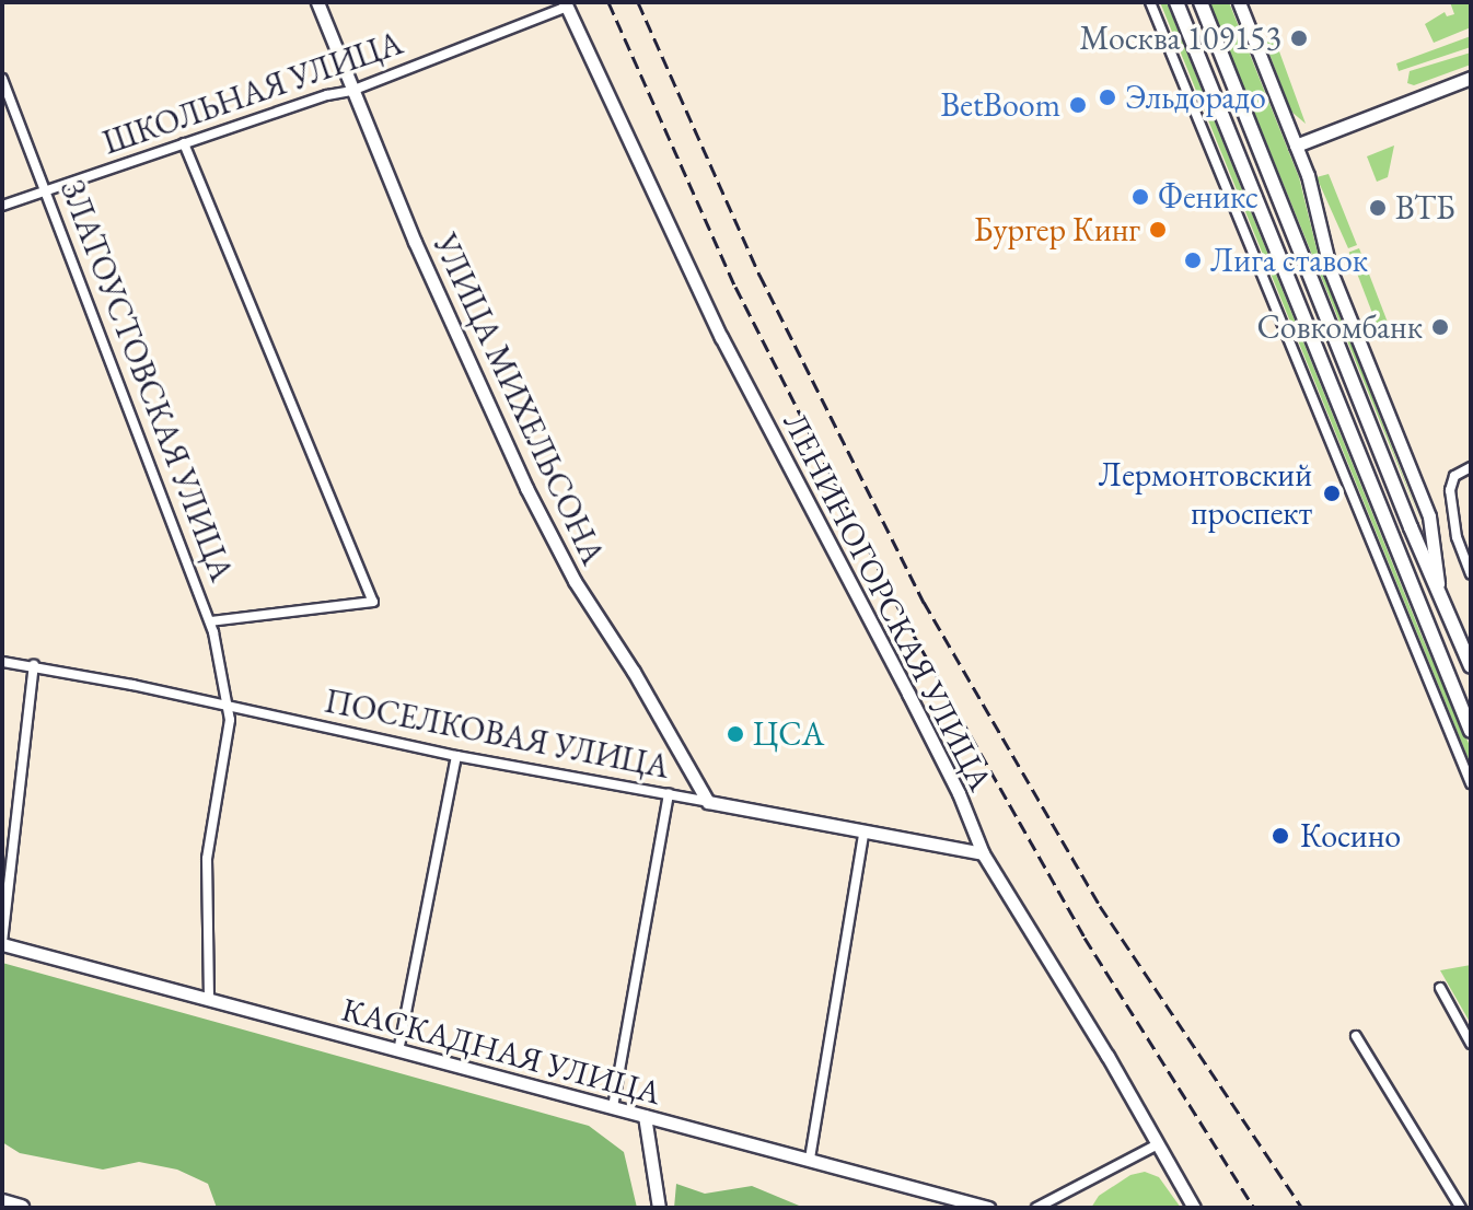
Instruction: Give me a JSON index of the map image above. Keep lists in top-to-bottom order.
{
  "streets": {
    "street": [
      "ШКОЛЬНАЯ УЛИЦА",
      "ЗЛАТОУСТОВСКАЯ УЛИЦА",
      "УЛИЦА МИХЕЛЬСОНА",
      "ЛЕНИНОГОРСКАЯ УЛИЦА",
      "ПОСЕЛКОВАЯ УЛИЦА",
      "КАСКАДНАЯ УЛИЦА"
    ]
  },
  "crossings": [
    ["ШКОЛЬНАЯ УЛИЦА", "ЗЛАТОУСТОВСКАЯ УЛИЦА"],
    ["ШКОЛЬНАЯ УЛИЦА", "УЛИЦА МИХЕЛЬСОНА"],
    ["ШКОЛЬНАЯ УЛИЦА", "ЛЕНИНОГОРСКАЯ УЛИЦА"],
    ["ЗЛАТОУСТОВСКАЯ УЛИЦА", "ПОСЕЛКОВАЯ УЛИЦА"],
    ["ЗЛАТОУСТОВСКАЯ УЛИЦА", "КАСКАДНАЯ УЛИЦА"],
    ["УЛИЦА МИХЕЛЬСОНА", "ПОСЕЛКОВАЯ УЛИЦА"],
    ["ЛЕНИНОГОРСКАЯ УЛИЦА", "ПОСЕЛКОВАЯ УЛИЦА"]
  ],
  "places": [
    "Москва 109153",
    "Эльдорадо",
    "BetBoom",
    "Феникс",
    "ВТБ",
    "Бургер Кинг",
    "Лига ставок",
    "Совкомбанк",
    "Лермонтовский проспект",
    "ЦСА",
    "Косино"
  ]
}
